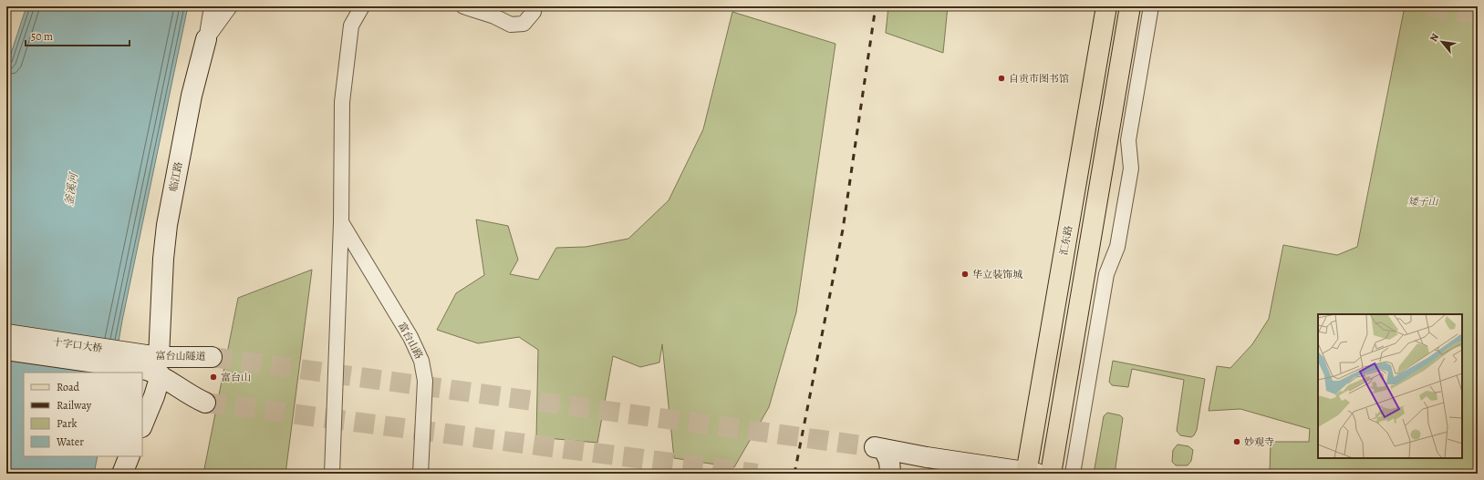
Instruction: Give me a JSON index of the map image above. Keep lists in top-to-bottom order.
{
  "streets": {
    "main road": [
      "临江路",
      "汇东路",
      "十字口大桥",
      "富台山隧道"
    ],
    "street": ["富台山路"]
  },
  "crossings": [
    ["临江路", "十字口大桥"],
    ["临江路", "富台山隧道"],
    ["十字口大桥", "富台山隧道"]
  ],
  "water": ["釜溪河"],
  "parks": ["矮子山"],
  "places": [
    "自贡市图书馆",
    "华立装饰城",
    "富台山",
    "妙观寺"
  ],
  "legend": [
    "Road",
    "Railway",
    "Park",
    "Water"
  ],
  "scale_bar": "50 m",
  "north": "top left"
}
